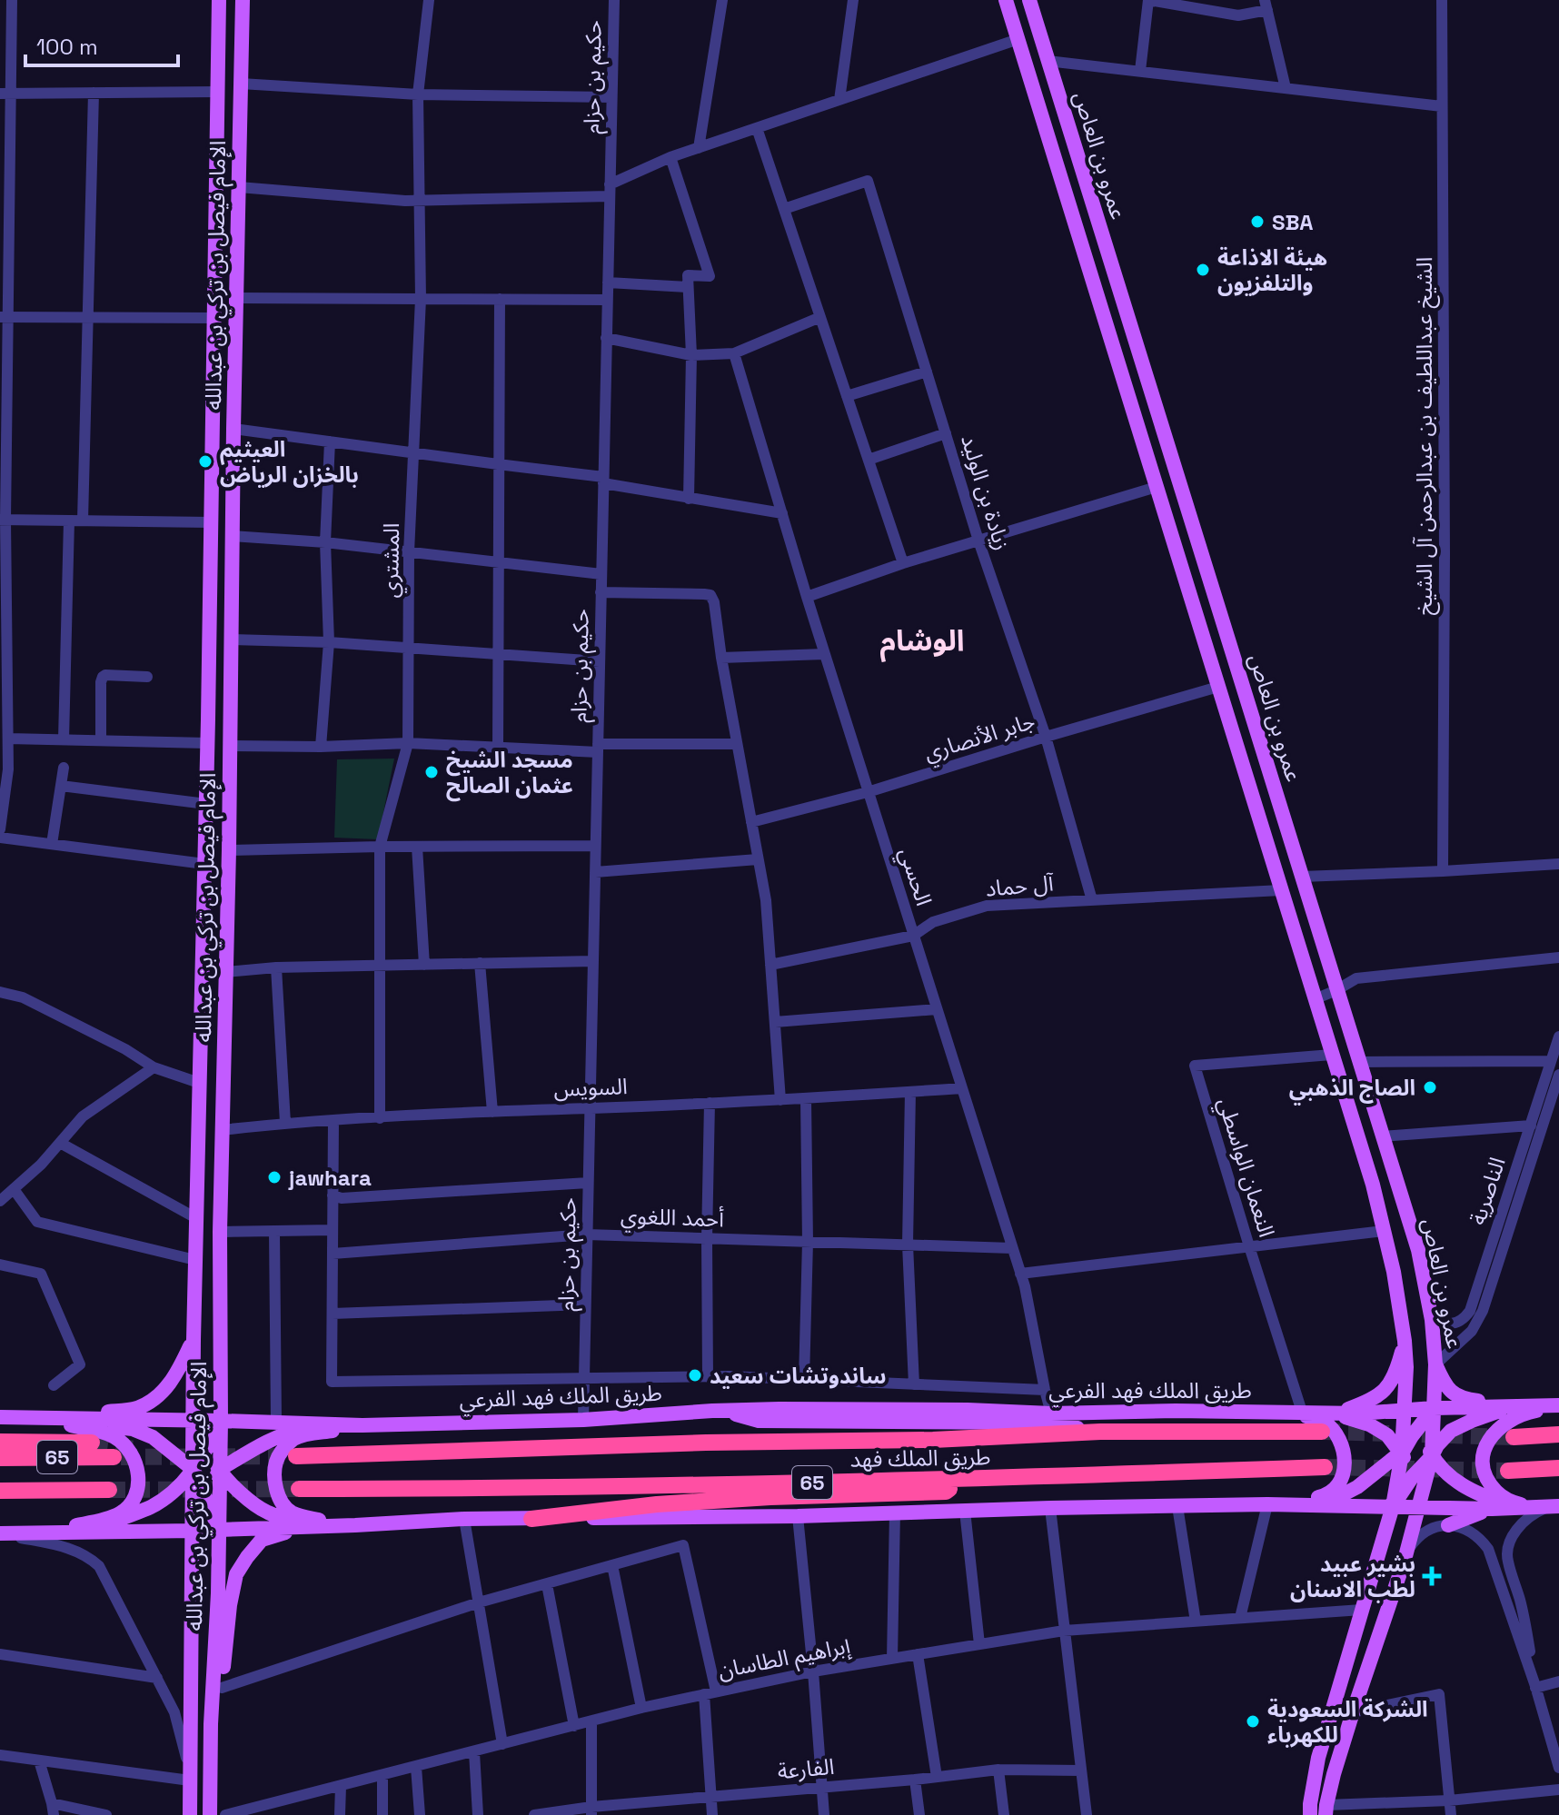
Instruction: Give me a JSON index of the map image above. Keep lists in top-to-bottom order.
{
  "streets": {
    "highway": ["65", "طريق الملك فهد"],
    "main road": ["عمرو بن العاص", "الإمام فيصل بن تركي بن عبدالله", "طريق الملك فهد الفرعي"],
    "street": [
      "حكيم بن حزام",
      "الشيخ عبداللطيف بن عبدالرحمن آل الشيخ",
      "زيادة بن الوليد",
      "المشتري",
      "جابر الأنصاري",
      "الحسي",
      "آل حماد",
      "السويس",
      "النعمان الواسطي",
      "الناصرية",
      "أحمد اللغوي",
      "إبراهيم الطاسان",
      "الفارعة"
    ]
  },
  "crossings": [
    ["حكيم بن حزام", "السويس"],
    ["حكيم بن حزام", "أحمد اللغوي"],
    ["حكيم بن حزام", "طريق الملك فهد الفرعي"],
    ["عمرو بن العاص", "جابر الأنصاري"],
    ["عمرو بن العاص", "آل حماد"],
    ["عمرو بن العاص", "النعمان الواسطي"],
    ["عمرو بن العاص", "الناصرية"],
    ["عمرو بن العاص", "طريق الملك فهد الفرعي"],
    ["الإمام فيصل بن تركي بن عبدالله", "السويس"],
    ["الإمام فيصل بن تركي بن عبدالله", "طريق الملك فهد الفرعي"],
    ["زيادة بن الوليد", "جابر الأنصاري"],
    ["زيادة بن الوليد", "آل حماد"],
    ["المشتري", "السويس"],
    ["جابر الأنصاري", "الحسي"],
    ["الحسي", "آل حماد"],
    ["الحسي", "السويس"],
    ["الحسي", "أحمد اللغوي"],
    ["الحسي", "طريق الملك فهد الفرعي"],
    ["النعمان الواسطي", "طريق الملك فهد الفرعي"]
  ],
  "districts": ["الوشام"],
  "places": {
    "other": [
      "SBA",
      "هيئة الاذاعة والتلفزيون",
      "العيثيم بالخزان الرياض",
      "مسجد الشيخ عثمان الصالح",
      "الصاج الذهبي",
      "jawhara",
      "ساندوتشات سعيد",
      "الشركة السعودية للكهرباء"
    ],
    "health": ["بشير عبيد لطب الاسنان"]
  },
  "scale_bar": "100 m"
}
